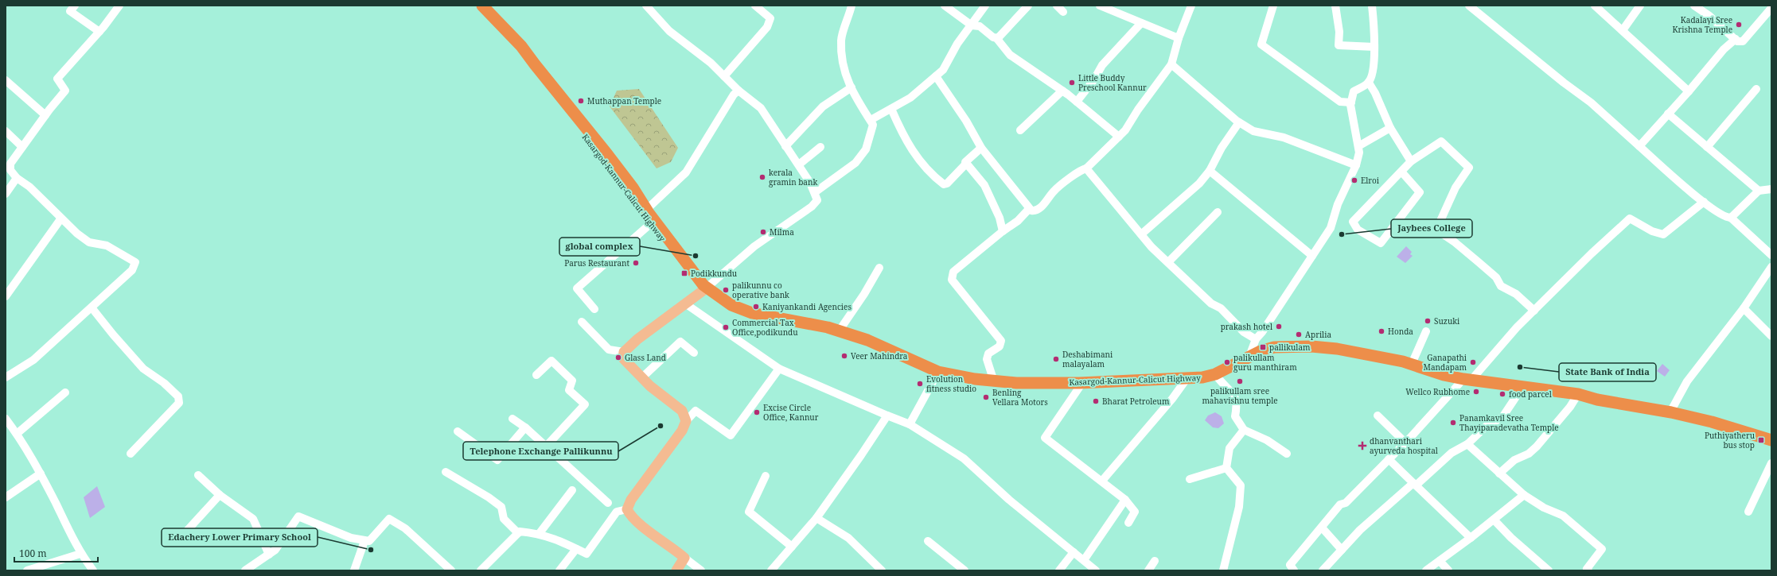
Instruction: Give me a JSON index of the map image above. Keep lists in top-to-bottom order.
{
  "streets": {
    "highway": ["Kasargod-Kannur-Calicut Highway"]
  },
  "places": {
    "other": [
      "Kadalayi Sree Krishna Temple",
      "Little Buddy Preschool Kannur",
      "Muthappan Temple",
      "kerala gramin bank",
      "Elroi",
      "Milma",
      "Jaybees College",
      "global complex",
      "Parus Restaurant",
      "palikunnu co operative bank",
      "Kaniyankandi Agencies",
      "Suzuki",
      "prakash hotel",
      "Commercial Tax Office,podikundu",
      "Honda",
      "Aprilia",
      "Veer Mahindra",
      "Glass Land",
      "Deshabimani malayalam",
      "palikullam guru manthiram",
      "Ganapathi Mandapam",
      "State Bank of India",
      "palikullam sree mahavishnu temple",
      "Evolution fitness studio",
      "Wellco Rubhome",
      "food parcel",
      "Benling Vellara Motors",
      "Bharat Petroleum",
      "Excise Circle Office, Kannur",
      "Panamkavil Sree Thayiparadevatha Temple",
      "Telephone Exchange Pallikunnu",
      "Edachery Lower Primary School"
    ],
    "transit": ["Podikkundu", "pallikulam", "Puthiyatheru bus stop"],
    "health": ["dhanvanthari ayurveda hospital"]
  },
  "scale_bar": "100 m"
}
